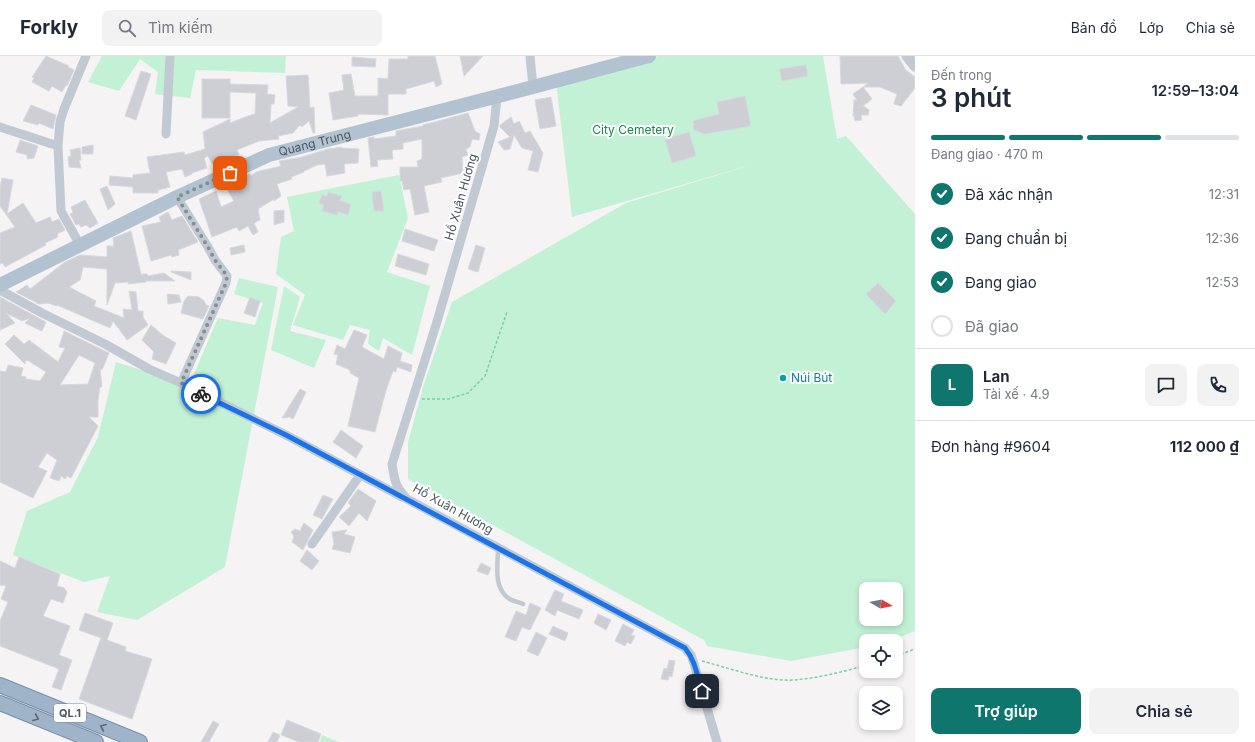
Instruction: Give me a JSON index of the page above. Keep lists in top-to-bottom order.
{
  "streets": {
    "highway": ["QL.1"],
    "main road": ["Quang Trung"],
    "street": ["Hồ Xuân Hương"]
  },
  "crossings": [
    ["Quang Trung", "Hồ Xuân Hương"]
  ],
  "parks": ["City Cemetery"],
  "places": ["Núi Bút"],
  "north": "right",
  "page": {
    "header": "Forkly",
    "search": "Tìm kiếm",
    "nav": ["Bản đồ", "Lớp", "Chia sẻ"],
    "heading": ["3 phút", "Đến trong", "12:59–13:04"],
    "panel": [
      "Lan",
      "Tài xế · 4.9",
      "Đơn hàng #9604",
      "112 000 ₫"
    ],
    "bar": "Đang giao · 470 m",
    "list": [
      ["Đã xác nhận", "12:31"],
      ["Đang chuẩn bị", "12:36"],
      ["Đang giao", "12:53"],
      "Đã giao"
    ],
    "round": "L",
    "buttons": ["Trợ giúp", "Chia sẻ"]
  }
}
